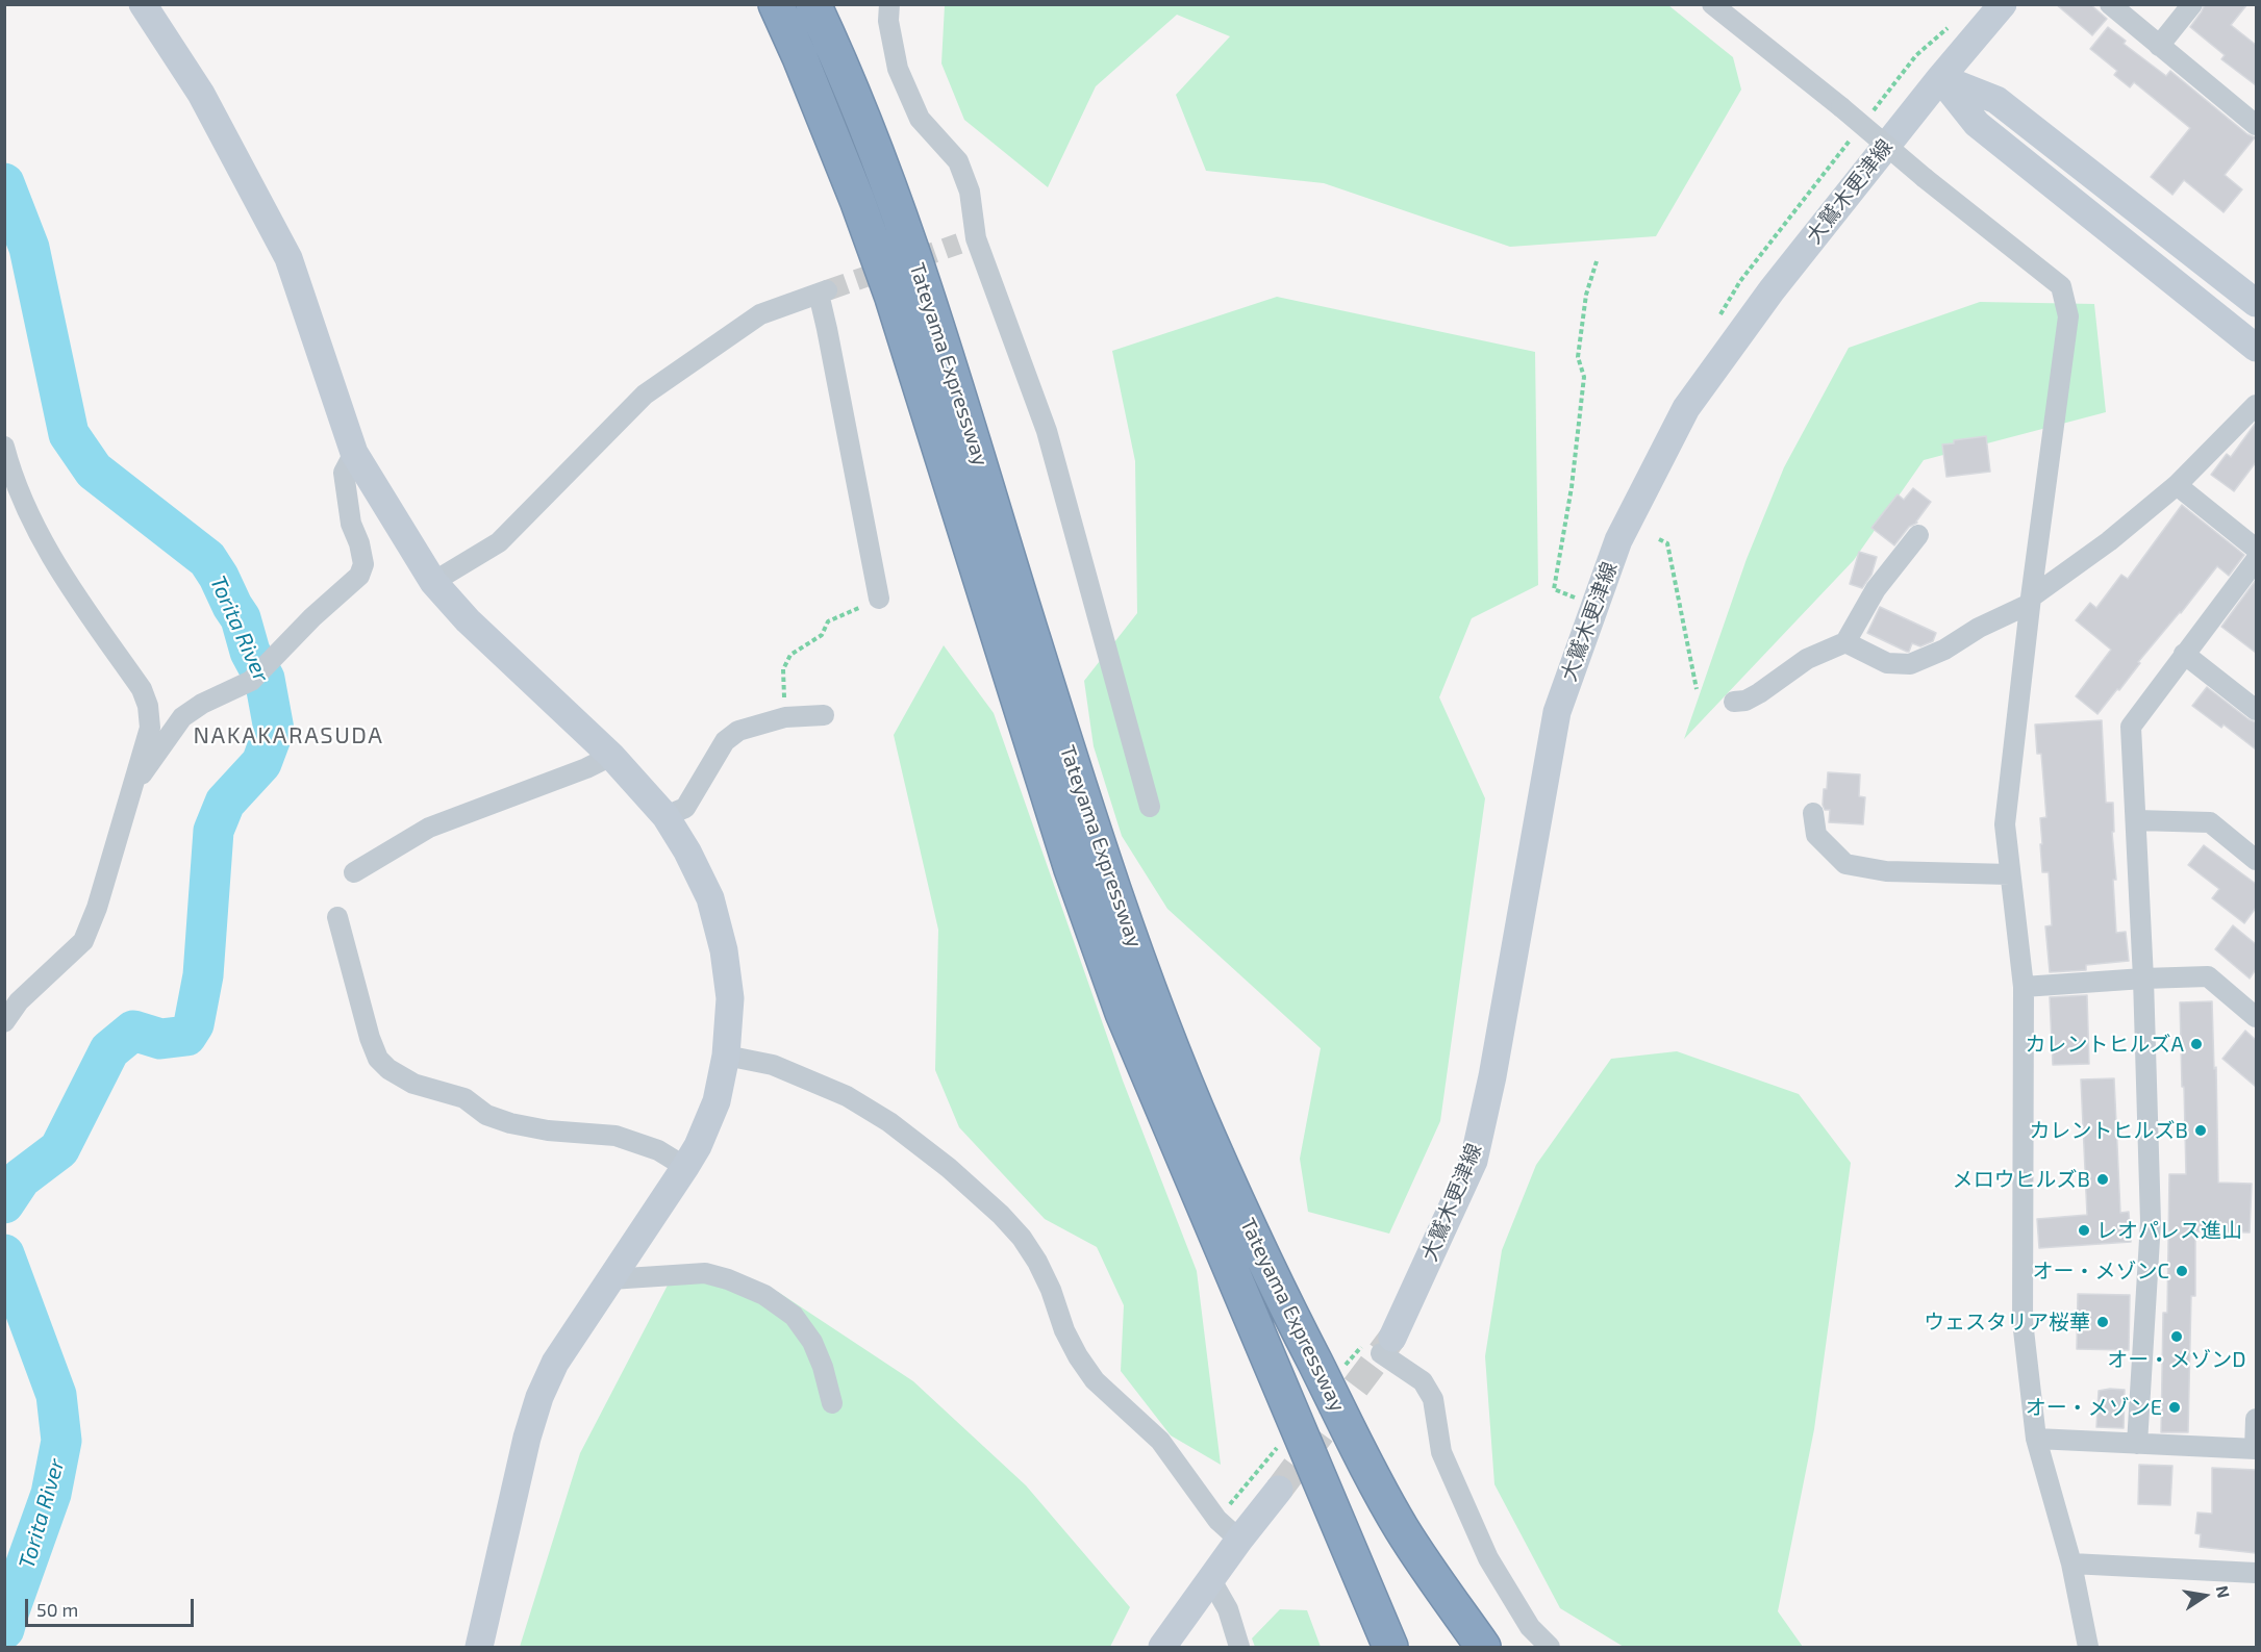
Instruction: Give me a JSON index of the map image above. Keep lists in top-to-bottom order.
{
  "streets": {
    "highway": ["Tateyama Expressway"],
    "street": ["大鷲木更津線"]
  },
  "districts": ["NAKAKARASUDA"],
  "water": ["Torita River"],
  "places": [
    "カレントヒルズA",
    "カレントヒルズB",
    "メロウヒルズB",
    "レオパレス進山",
    "オー・メゾンC",
    "ウェスタリア桜華",
    "オー・メゾンD",
    "オー・メゾンE"
  ],
  "scale_bar": "50 m",
  "north": "right"
}
